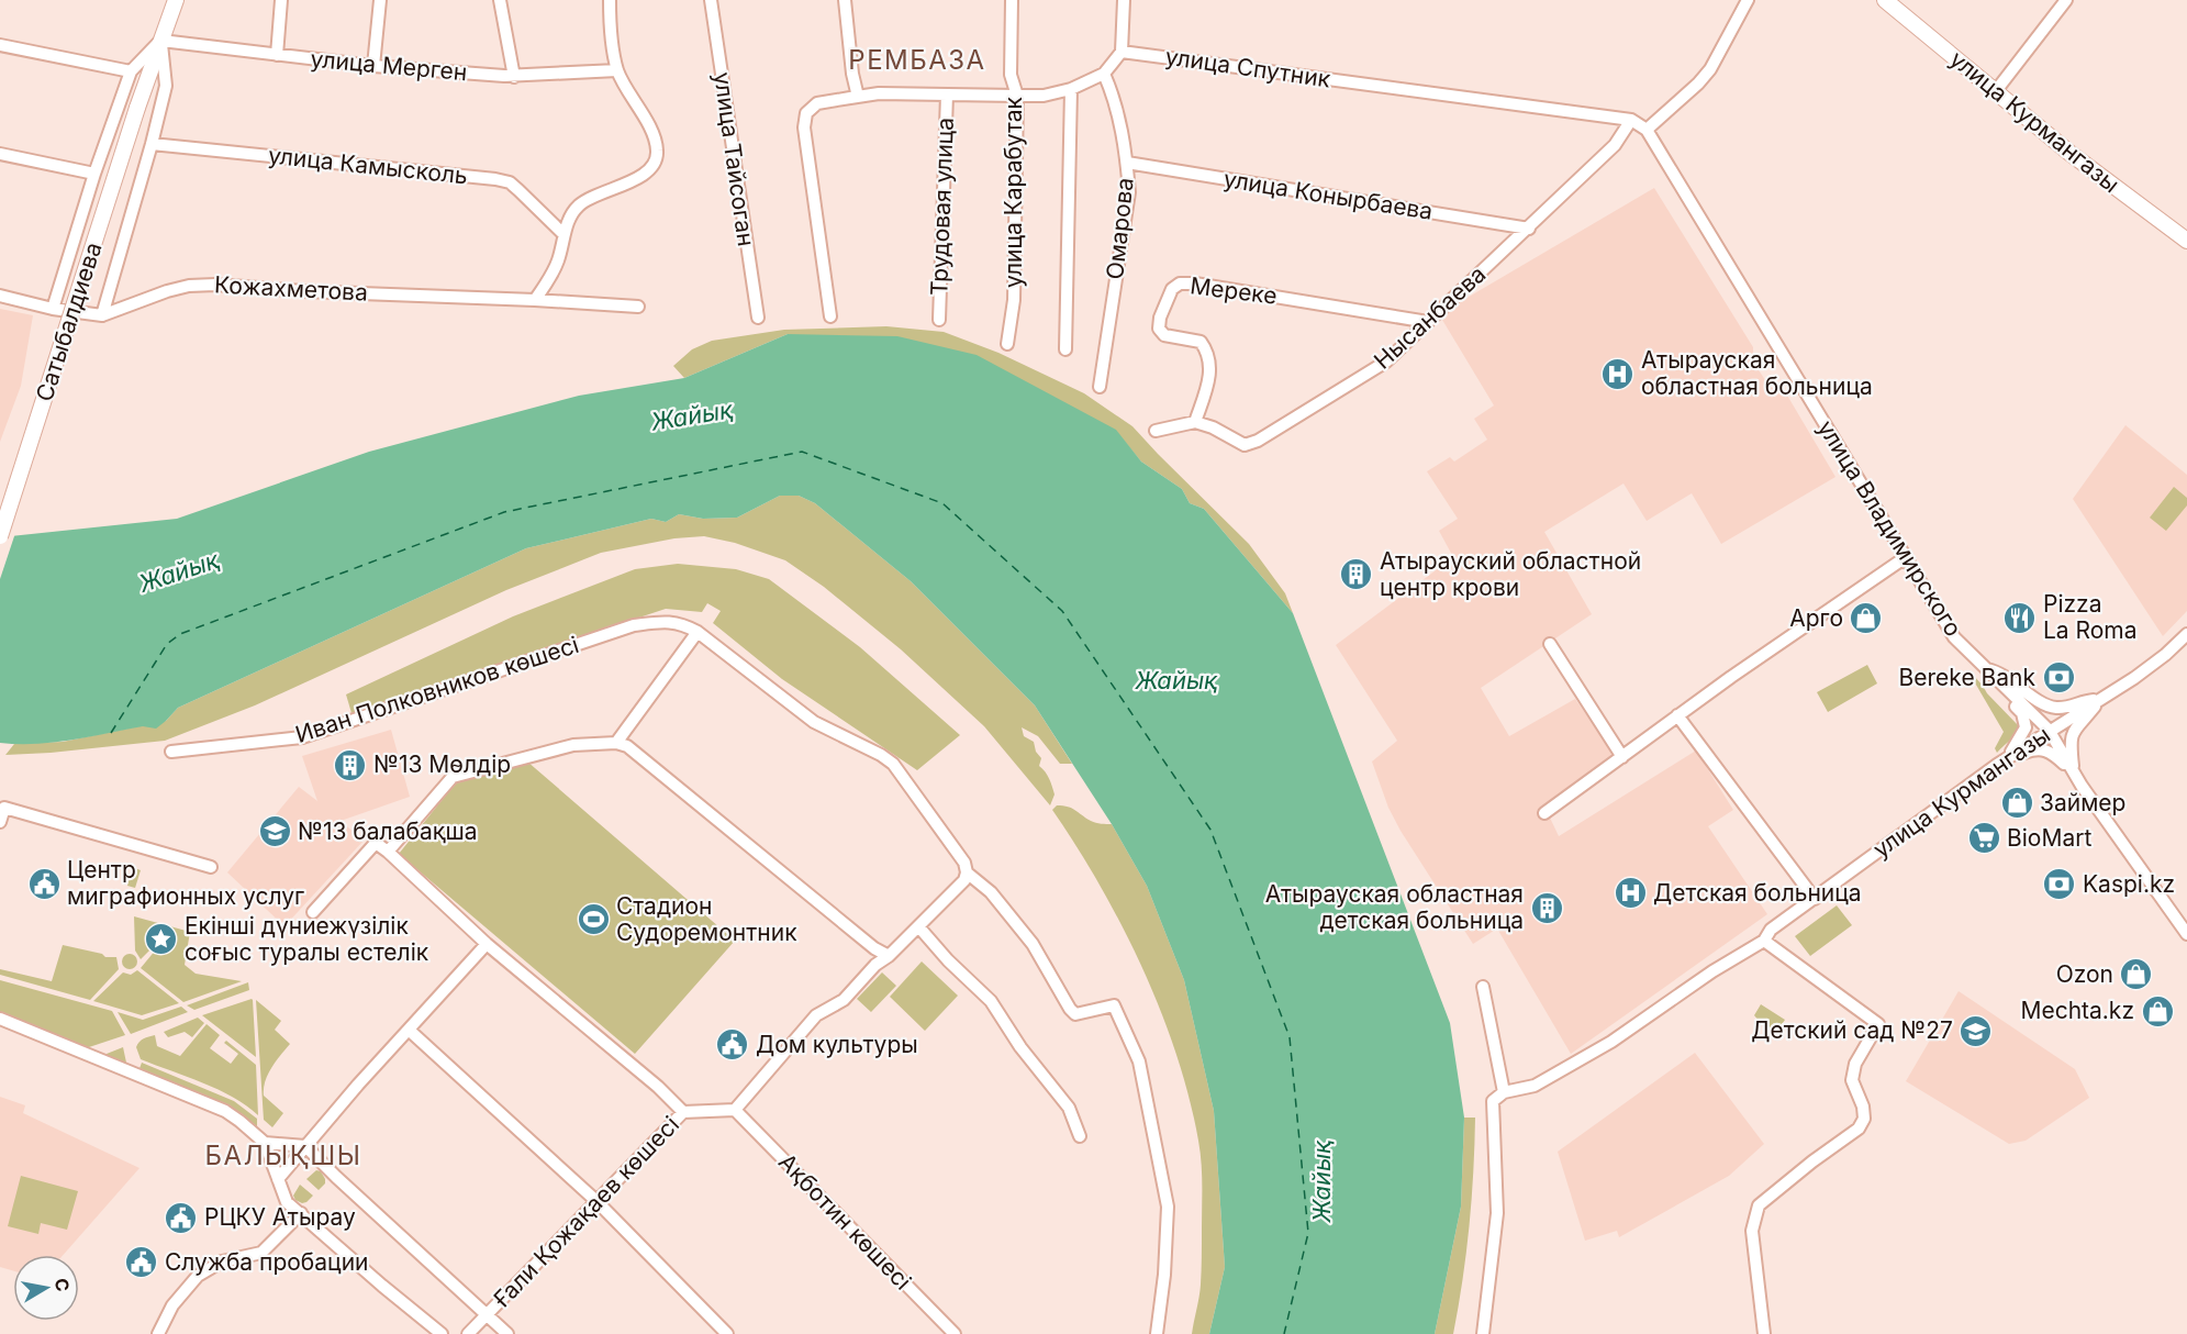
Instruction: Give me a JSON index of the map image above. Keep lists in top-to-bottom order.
{
  "streets": {
    "main road": ["улица Курмангазы", "Сатыбалдиева"],
    "street": [
      "улица Мерген",
      "улица Спутник",
      "улица Тайсоган",
      "улица Камысколь",
      "улица Карабутак",
      "улица Конырбаева",
      "Трудовая улица",
      "Омарова",
      "Кожахметова",
      "Мереке",
      "Нысанбаева",
      "улица Владимирского",
      "Иван Полковников көшесі",
      "Ғали Қожақаев көшесі",
      "Ақботин көшесі"
    ]
  },
  "crossings": [
    ["улица Мерген", "Сатыбалдиева"],
    ["улица Спутник", "Нысанбаева"],
    ["улица Спутник", "улица Владимирского"],
    ["улица Курмангазы", "улица Владимирского"],
    ["улица Конырбаева", "Омарова"],
    ["улица Конырбаева", "Нысанбаева"],
    ["Мереке", "Нысанбаева"],
    ["Ғали Қожақаев көшесі", "Ақботин көшесі"]
  ],
  "districts": ["РЕМБАЗА", "БАЛЫҚШЫ"],
  "water": ["Жайық"],
  "places": {
    "hospital": ["Атырауская областная больница", "Детская больница"],
    "building": ["Атырауский областной центр крови", "№13 Мөлдiр", "Атырауская областная детская больница"],
    "restaurant": ["Pizza La Roma"],
    "shop": [
      "Арго",
      "Займер",
      "Ozon",
      "Mechta.kz"
    ],
    "bank": ["Bereke Bank", "Kaspi.kz"],
    "school or university": ["№13 балабақша", "Детский сад №27"],
    "supermarket": ["BioMart"],
    "public building": [
      "Центр миграфионных услуг",
      "Дом культуры",
      "РЦКУ Атырау",
      "Служба пробации"
    ],
    "sports": ["Стадион Судоремонтник"],
    "place": ["Екінші дүниежүзілік соғыс туралы естелік"]
  },
  "north": "right"
}
